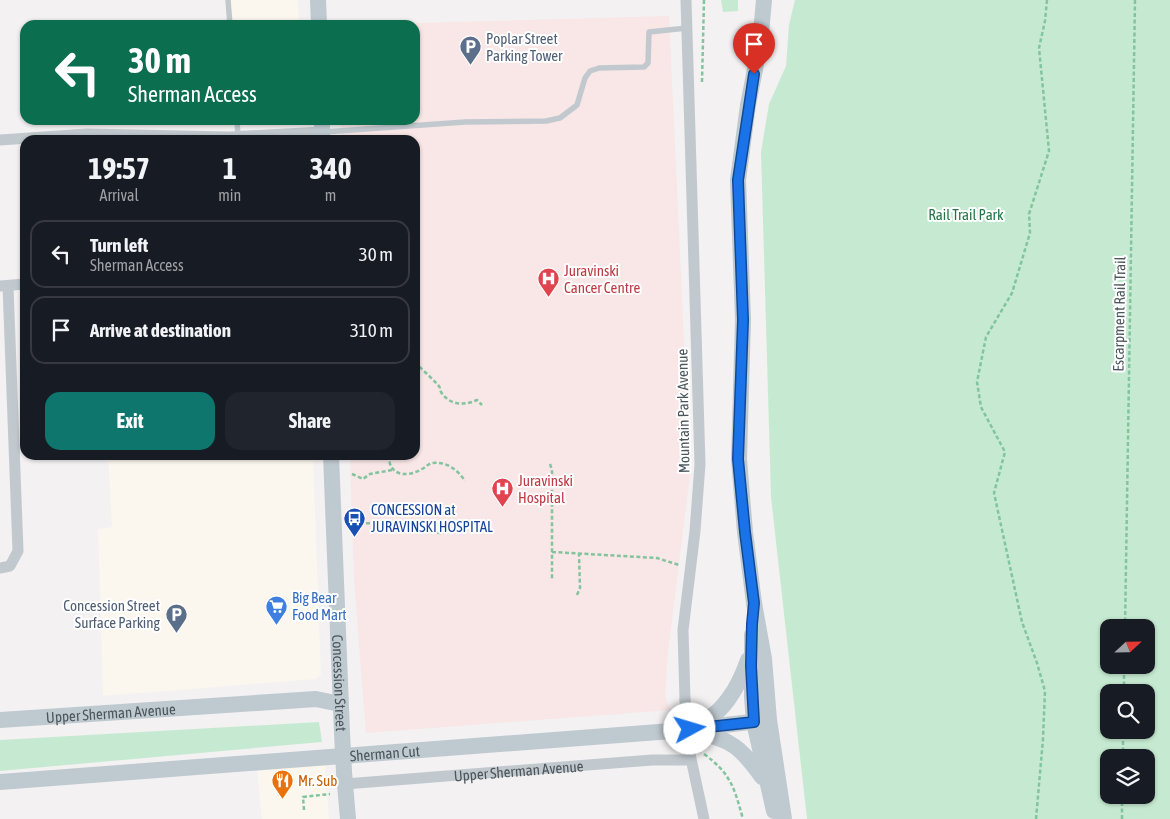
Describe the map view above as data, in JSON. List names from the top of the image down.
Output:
{
  "streets": {
    "main road": ["Concession Street", "Upper Sherman Avenue", "Sherman Cut"],
    "street": ["Mountain Park Avenue"],
    "path": ["Escarpment Rail Trail"]
  },
  "crossings": [
    ["Mountain Park Avenue", "Upper Sherman Avenue"],
    ["Concession Street", "Upper Sherman Avenue"]
  ],
  "parks": ["Rail Trail Park"],
  "places": {
    "parking": ["Poplar Street Parking Tower", "Concession Street Surface Parking"],
    "hospital": ["Juravinski Cancer Centre", "Juravinski Hospital"],
    "bus stop": ["CONCESSION at JURAVINSKI HOSPITAL"],
    "supermarket": ["Big Bear Food Mart"],
    "restaurant": ["Mr. Sub"]
  },
  "north": "right",
  "page": {
    "turn": ["30 m", "Sherman Access"],
    "eta": [
      "19:57",
      "Arrival",
      "1",
      "min",
      "340",
      "m"
    ],
    "list": [
      {
        "name": "Turn left",
        "note": "Sherman Access",
        "value": "30 m"
      },
      {
        "name": "Arrive at destination",
        "value": "310 m"
      }
    ],
    "buttons": ["Exit", "Share"]
  }
}
